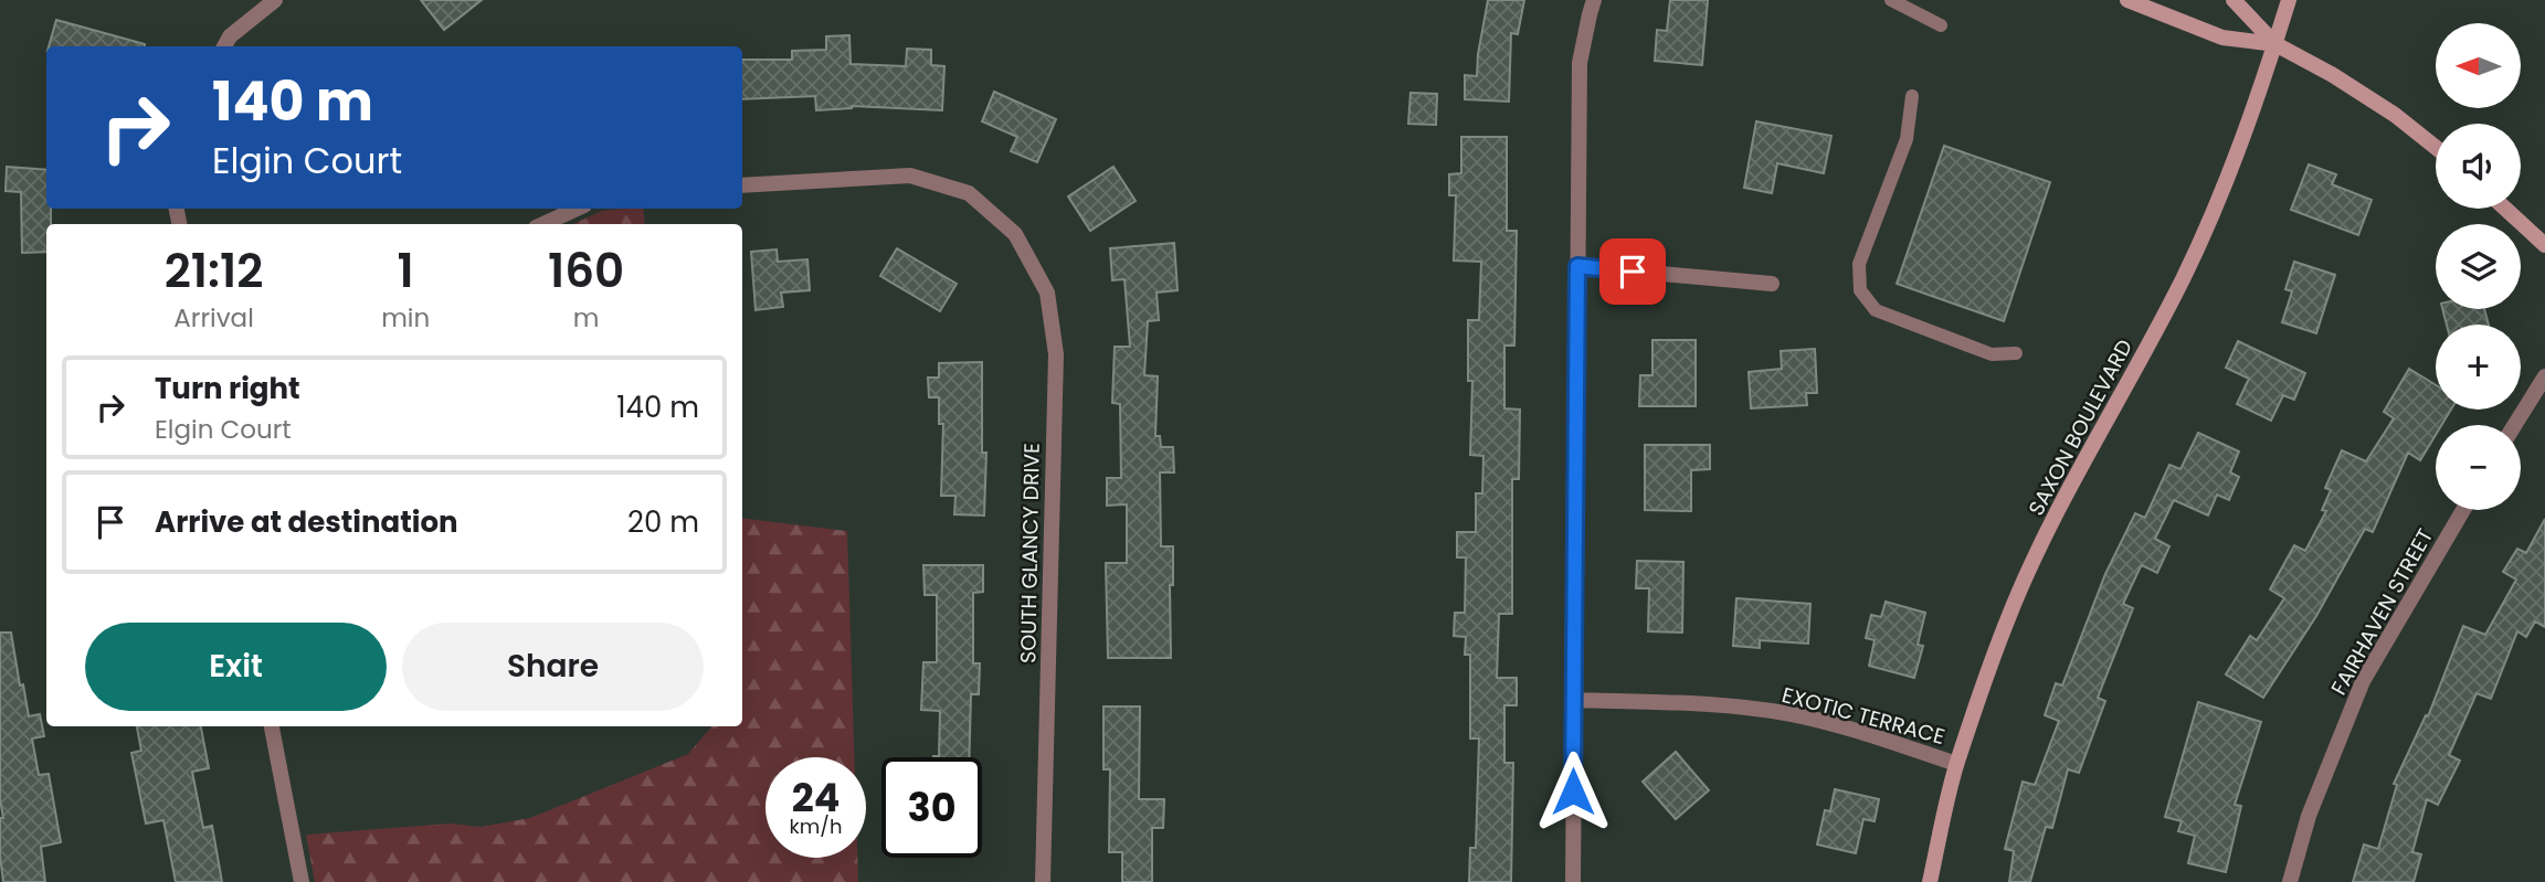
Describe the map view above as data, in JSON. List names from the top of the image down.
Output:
{
  "streets": {
    "main road": ["SAXON BOULEVARD"],
    "street": ["SOUTH GLANCY DRIVE", "FAIRHAVEN STREET", "EXOTIC TERRACE"]
  },
  "crossings": [
    ["SAXON BOULEVARD", "EXOTIC TERRACE"]
  ],
  "north": "left",
  "page": {
    "map_buttons": ["+", "−"],
    "turn": ["140 m", "Elgin Court"],
    "eta": [
      "21:12",
      "Arrival",
      "1",
      "min",
      "160",
      "m"
    ],
    "list": [
      {
        "name": "Turn right",
        "note": "Elgin Court",
        "value": "140 m"
      },
      {
        "name": "Arrive at destination",
        "value": "20 m"
      }
    ],
    "buttons": ["Exit", "Share"],
    "speed": "24 km/h",
    "limit": "30"
  }
}
